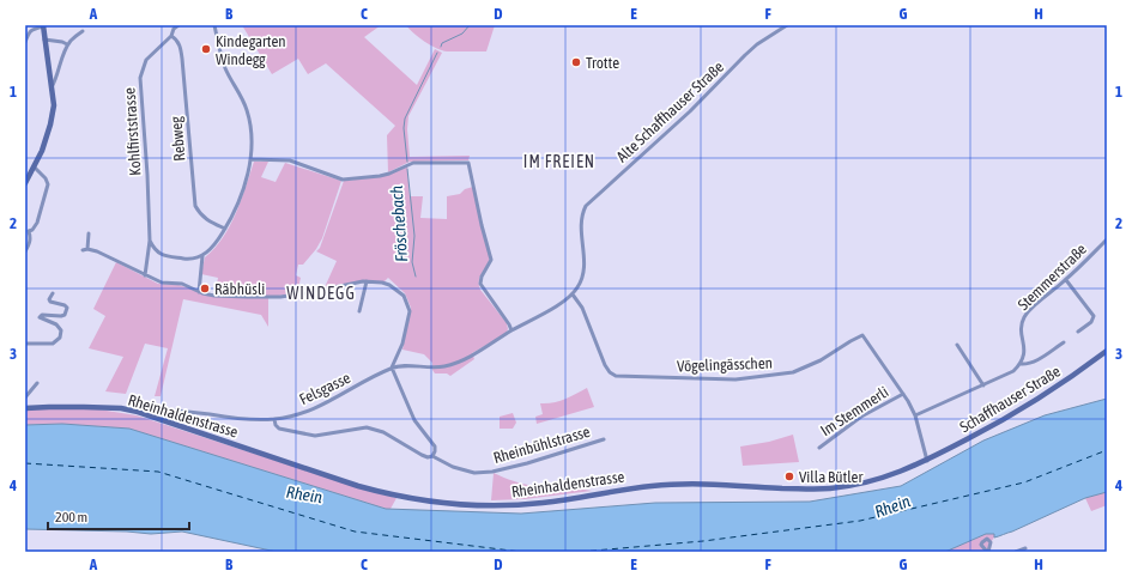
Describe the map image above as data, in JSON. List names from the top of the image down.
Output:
{
  "streets": {
    "main road": ["Schaffhauser Straße", "Rheinhaldenstrasse"],
    "street": [
      "Alte Schaffhauser Straße",
      "Kohlfirststrasse",
      "Rebweg",
      "Stemmerstraße",
      "Vögelingässchen",
      "Felsgasse",
      "Im Stemmerli",
      "Rheinbühlstrasse"
    ]
  },
  "crossings": [
    ["Alte Schaffhauser Straße", "Vögelingässchen"],
    ["Kohlfirststrasse", "Rebweg"],
    ["Vögelingässchen", "Schaffhauser Straße"],
    ["Vögelingässchen", "Im Stemmerli"],
    ["Vögelingässchen", "Rheinhaldenstrasse"],
    ["Felsgasse", "Rheinhaldenstrasse"],
    ["Felsgasse", "Rheinbühlstrasse"],
    ["Schaffhauser Straße", "Rheinhaldenstrasse"]
  ],
  "districts": ["IM FREIEN", "WINDEGG"],
  "water": ["Fröschebach", "Rhein"],
  "places": [
    "Kindegarten Windegg",
    "Trotte",
    "Räbhüsli",
    "Villa Bütler"
  ],
  "scale_bar": "200 m",
  "grid": {
    "columns": [
      "A",
      "B",
      "C",
      "D",
      "E",
      "F",
      "G",
      "H"
    ],
    "rows": [
      "1",
      "2",
      "3",
      "4"
    ]
  }
}
